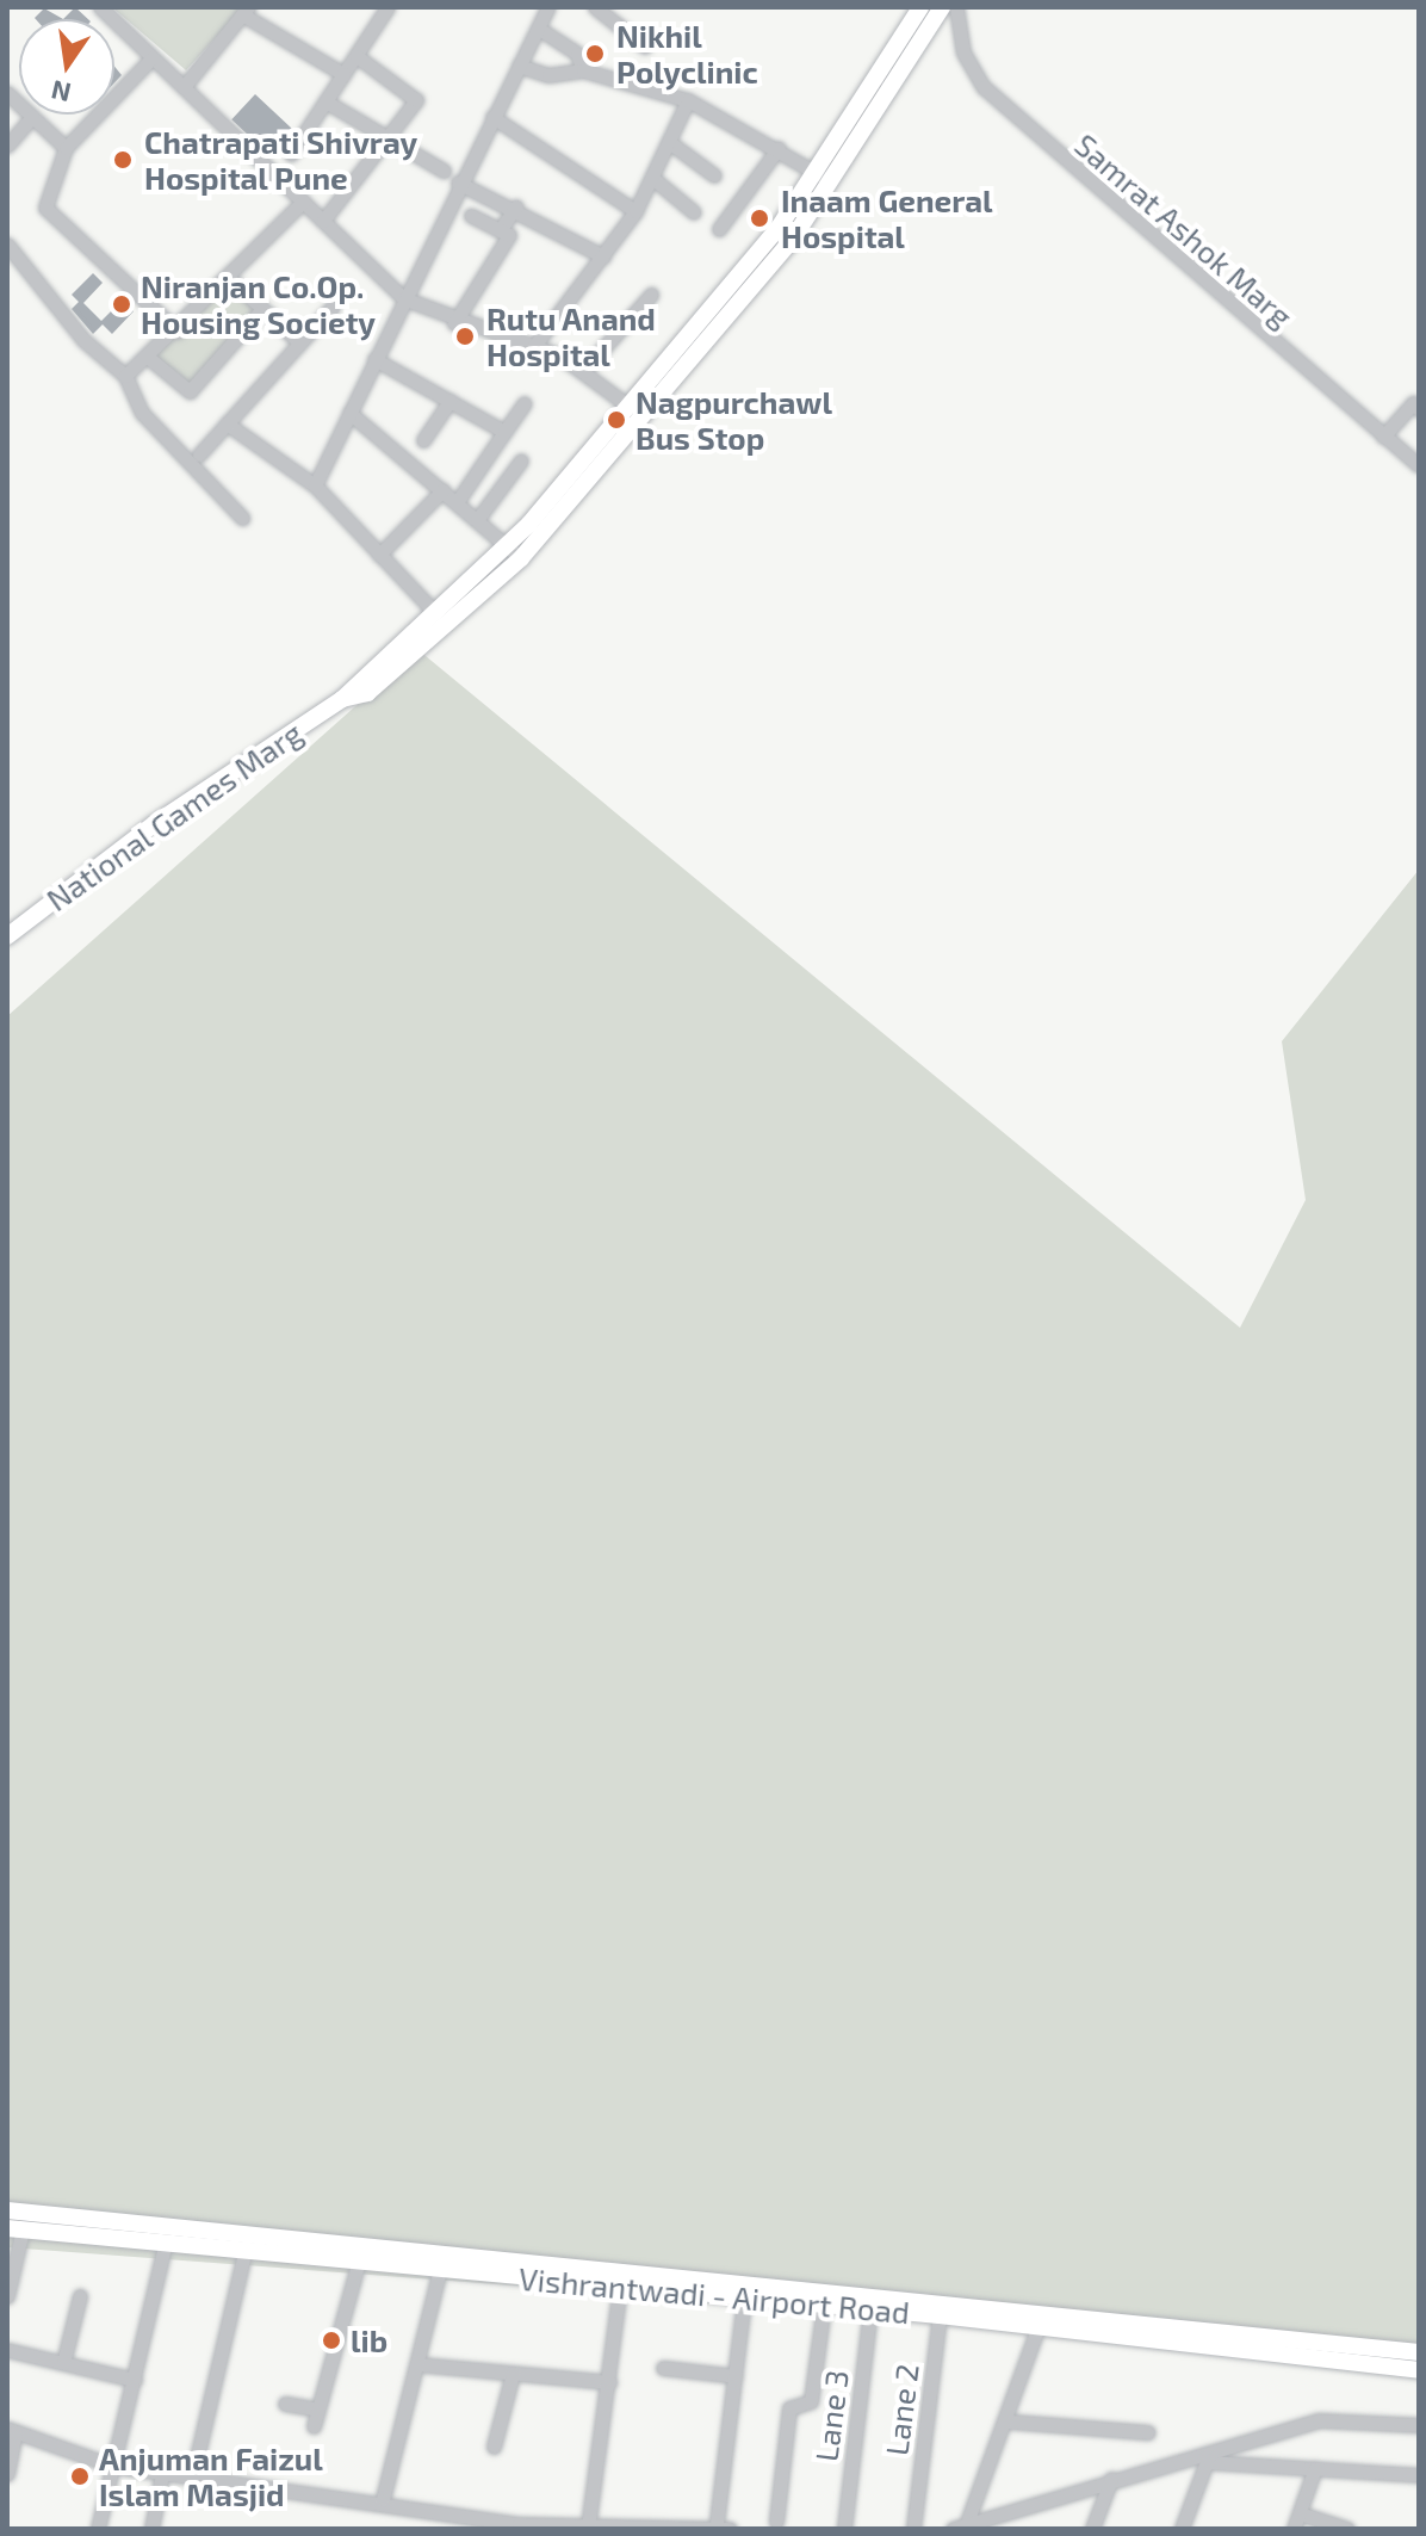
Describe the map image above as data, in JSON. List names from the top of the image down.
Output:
{
  "streets": {
    "main road": ["National Games Marg", "Vishrantwadi - Airport Road"],
    "street": ["Samrat Ashok Marg", "Lane 2", "Lane 3"]
  },
  "crossings": [
    ["Vishrantwadi - Airport Road", "Lane 2"],
    ["Vishrantwadi - Airport Road", "Lane 3"]
  ],
  "places": [
    "Nikhil Polyclinic",
    "Chatrapati Shivray Hospital Pune",
    "Inaam General Hospital",
    "Niranjan Co.Op. Housing Society",
    "Rutu Anand Hospital",
    "Nagpurchawl Bus Stop",
    "lib",
    "Anjuman Faizul Islam Masjid"
  ],
  "north": "bottom"
}
